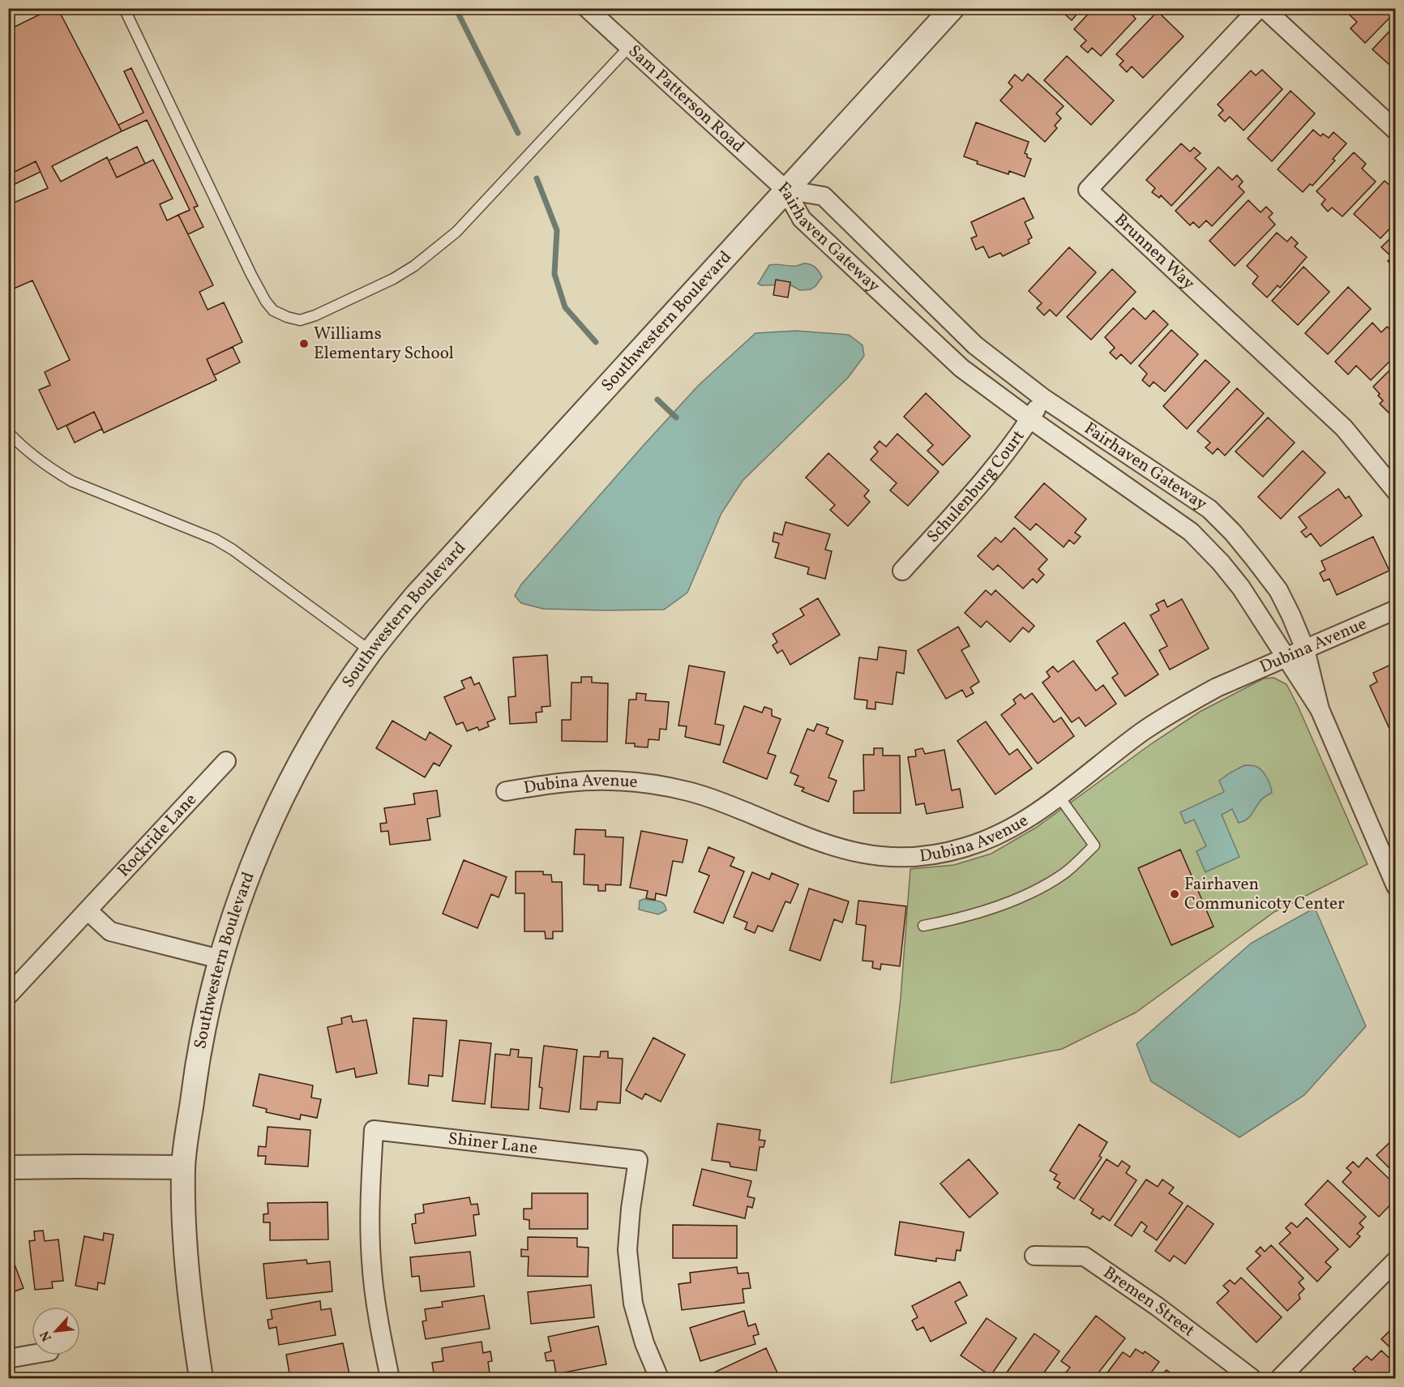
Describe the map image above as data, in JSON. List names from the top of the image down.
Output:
{
  "streets": {
    "street": [
      "Sam Patterson Road",
      "Fairhaven Gateway",
      "Brunnen Way",
      "Southwestern Boulevard",
      "Schulenburg Court",
      "Dubina Avenue",
      "Rockride Lane",
      "Shiner Lane",
      "Bremen Street"
    ]
  },
  "crossings": [
    ["Sam Patterson Road", "Fairhaven Gateway"],
    ["Sam Patterson Road", "Southwestern Boulevard"],
    ["Fairhaven Gateway", "Southwestern Boulevard"],
    ["Fairhaven Gateway", "Schulenburg Court"],
    ["Fairhaven Gateway", "Dubina Avenue"]
  ],
  "places": ["Williams Elementary School", "Fairhaven Communicoty Center"],
  "north": "bottom left"
}
